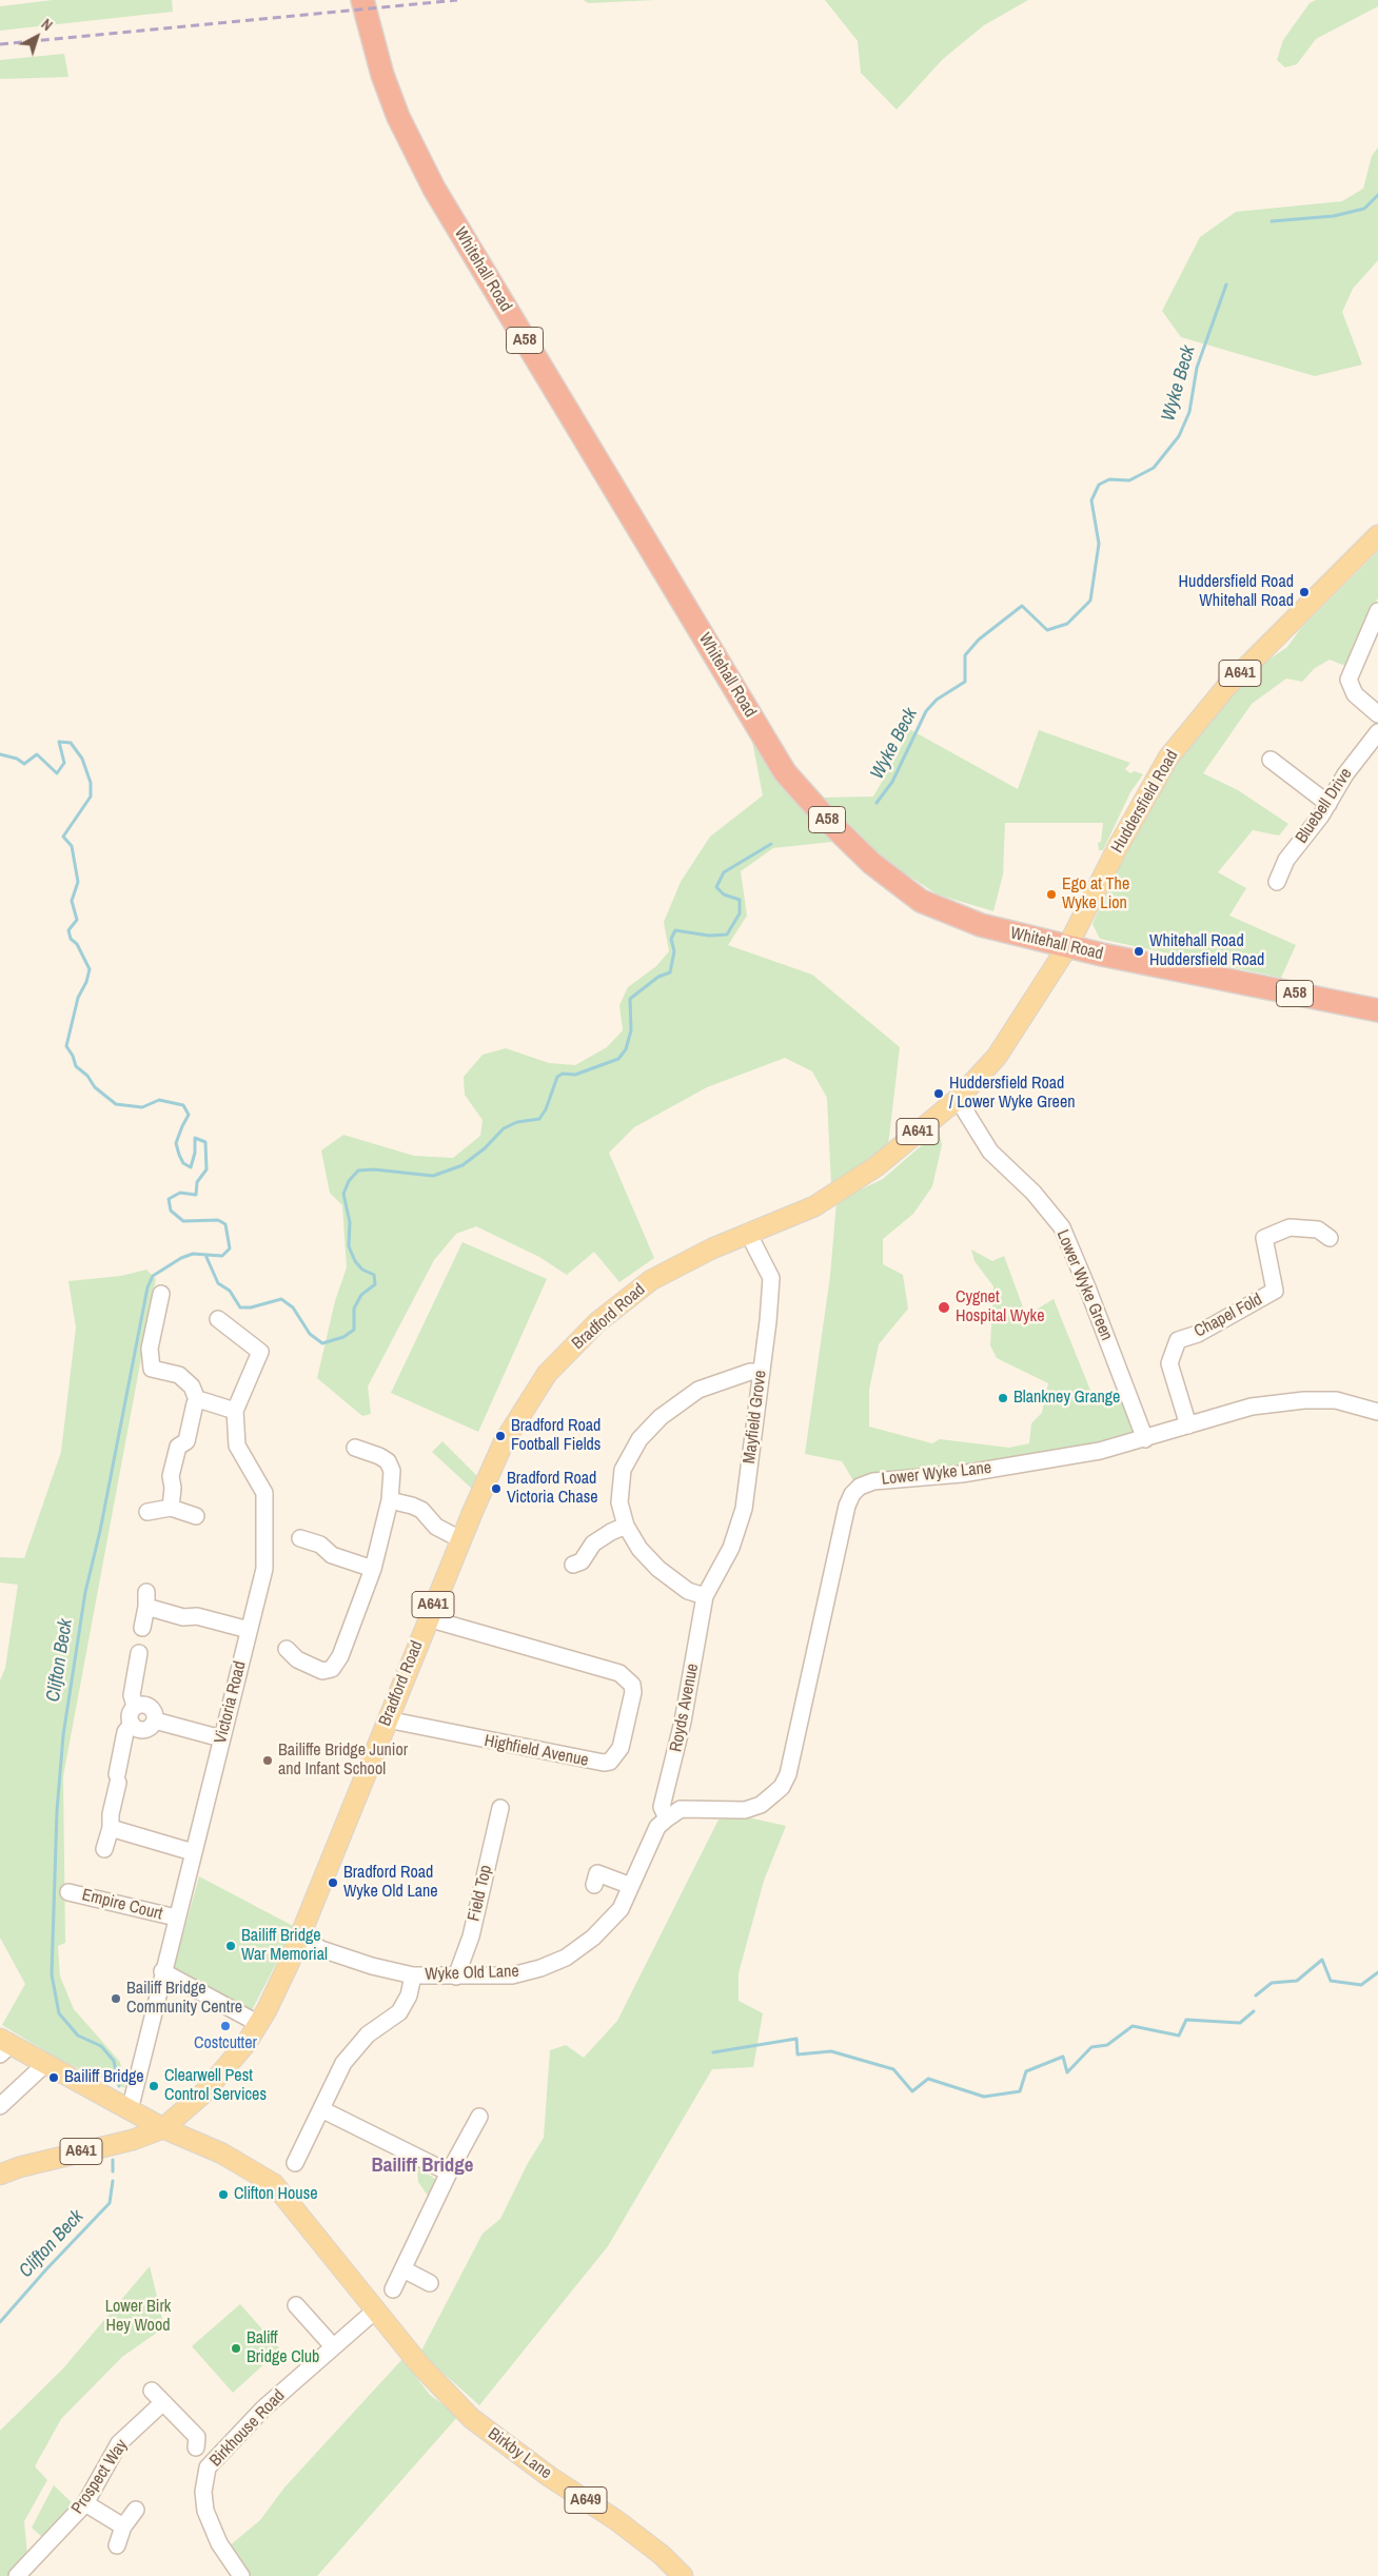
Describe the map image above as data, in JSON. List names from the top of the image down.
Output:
{
  "streets": {
    "highway": ["Whitehall Road", "A58"],
    "main road": [
      "A641",
      "Huddersfield Road",
      "Bradford Road",
      "Birkby Lane",
      "A649"
    ],
    "street": [
      "Bluebell Drive",
      "Lower Wyke Green",
      "Chapel Fold",
      "Mayfield Grove",
      "Lower Wyke Lane",
      "Victoria Road",
      "Royds Avenue",
      "Highfield Avenue",
      "Field Top",
      "Empire Court",
      "Wyke Old Lane",
      "Birkhouse Road",
      "Prospect Way"
    ]
  },
  "crossings": [
    ["Whitehall Road", "Huddersfield Road"],
    ["Huddersfield Road", "Lower Wyke Green"],
    ["Huddersfield Road", "Bradford Road"],
    ["Lower Wyke Green", "Lower Wyke Lane"],
    ["Chapel Fold", "Lower Wyke Lane"],
    ["Bradford Road", "Mayfield Grove"],
    ["Bradford Road", "Highfield Avenue"],
    ["Bradford Road", "Wyke Old Lane"],
    ["Bradford Road", "A649"],
    ["Mayfield Grove", "Royds Avenue"],
    ["Lower Wyke Lane", "Royds Avenue"],
    ["Lower Wyke Lane", "Wyke Old Lane"],
    ["Victoria Road", "Empire Court"],
    ["Victoria Road", "A649"],
    ["Royds Avenue", "Wyke Old Lane"],
    ["Field Top", "Wyke Old Lane"],
    ["Birkhouse Road", "Birkby Lane"],
    ["Birkhouse Road", "A649"],
    ["Birkby Lane", "A649"]
  ],
  "districts": ["Bailiff Bridge"],
  "water": ["Wyke Beck", "Clifton Beck"],
  "parks": ["Lower Birk Hey Wood"],
  "places": [
    "Huddersfield Road Whitehall Road",
    "Ego at The Wyke Lion",
    "Whitehall Road Huddersfield Road",
    "Huddersfield Road / Lower Wyke Green",
    "Cygnet Hospital Wyke",
    "Blankney Grange",
    "Bradford Road Football Fields",
    "Bradford Road Victoria Chase",
    "Bailiffe Bridge Junior and Infant School",
    "Bradford Road Wyke Old Lane",
    "Bailiff Bridge War Memorial",
    "Bailiff Bridge Community Centre",
    "Costcutter",
    "Bailiff Bridge",
    "Clearwell Pest Control Services",
    "Clifton House",
    "Baliff Bridge Club"
  ],
  "north": "top right"
}
